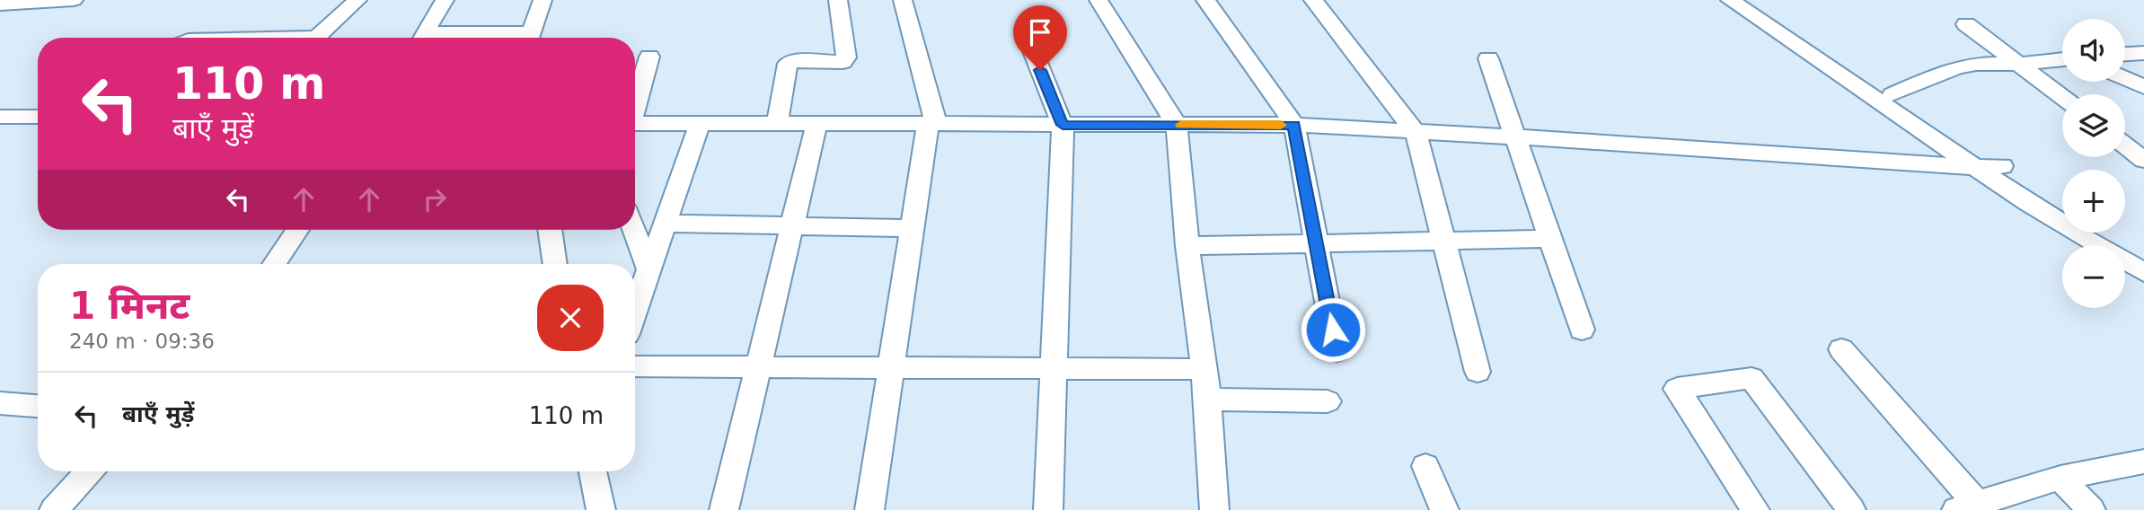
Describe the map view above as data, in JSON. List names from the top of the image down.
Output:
{
  "page": {
    "map_buttons": ["+", "−"],
    "turn": ["110 m", "बाएँ मुड़ें"],
    "heading": ["1 मिनट", "240 m · 09:36"],
    "list": [
      {
        "name": "बाएँ मुड़ें",
        "value": "110 m"
      }
    ]
  }
}
